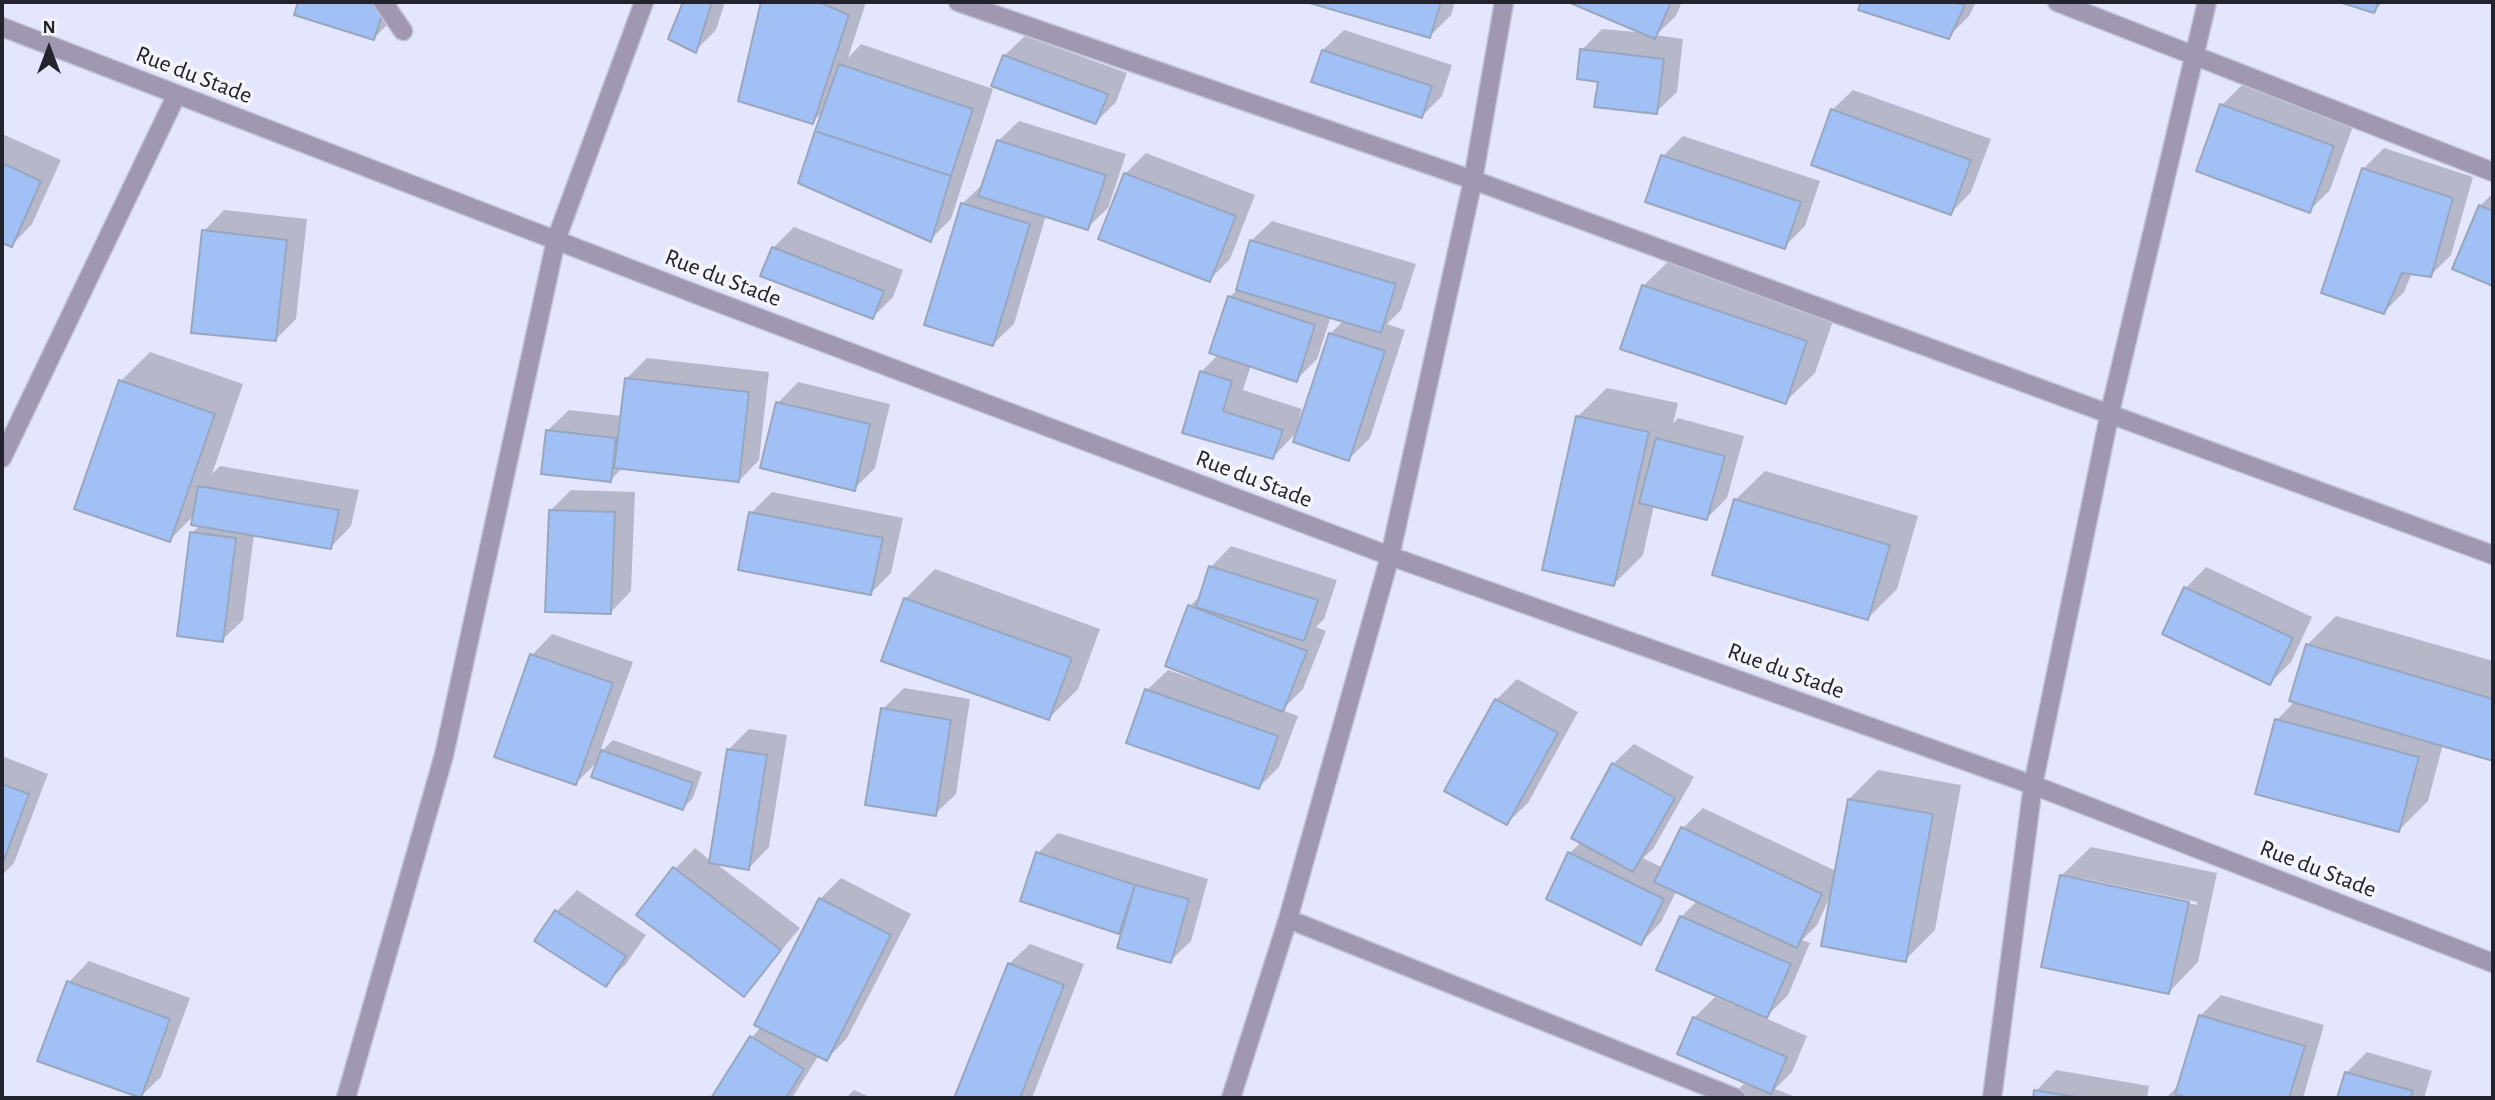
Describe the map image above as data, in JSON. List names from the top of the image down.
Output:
{
  "streets": {
    "street": ["Rue du Stade"]
  },
  "north": "top"
}
